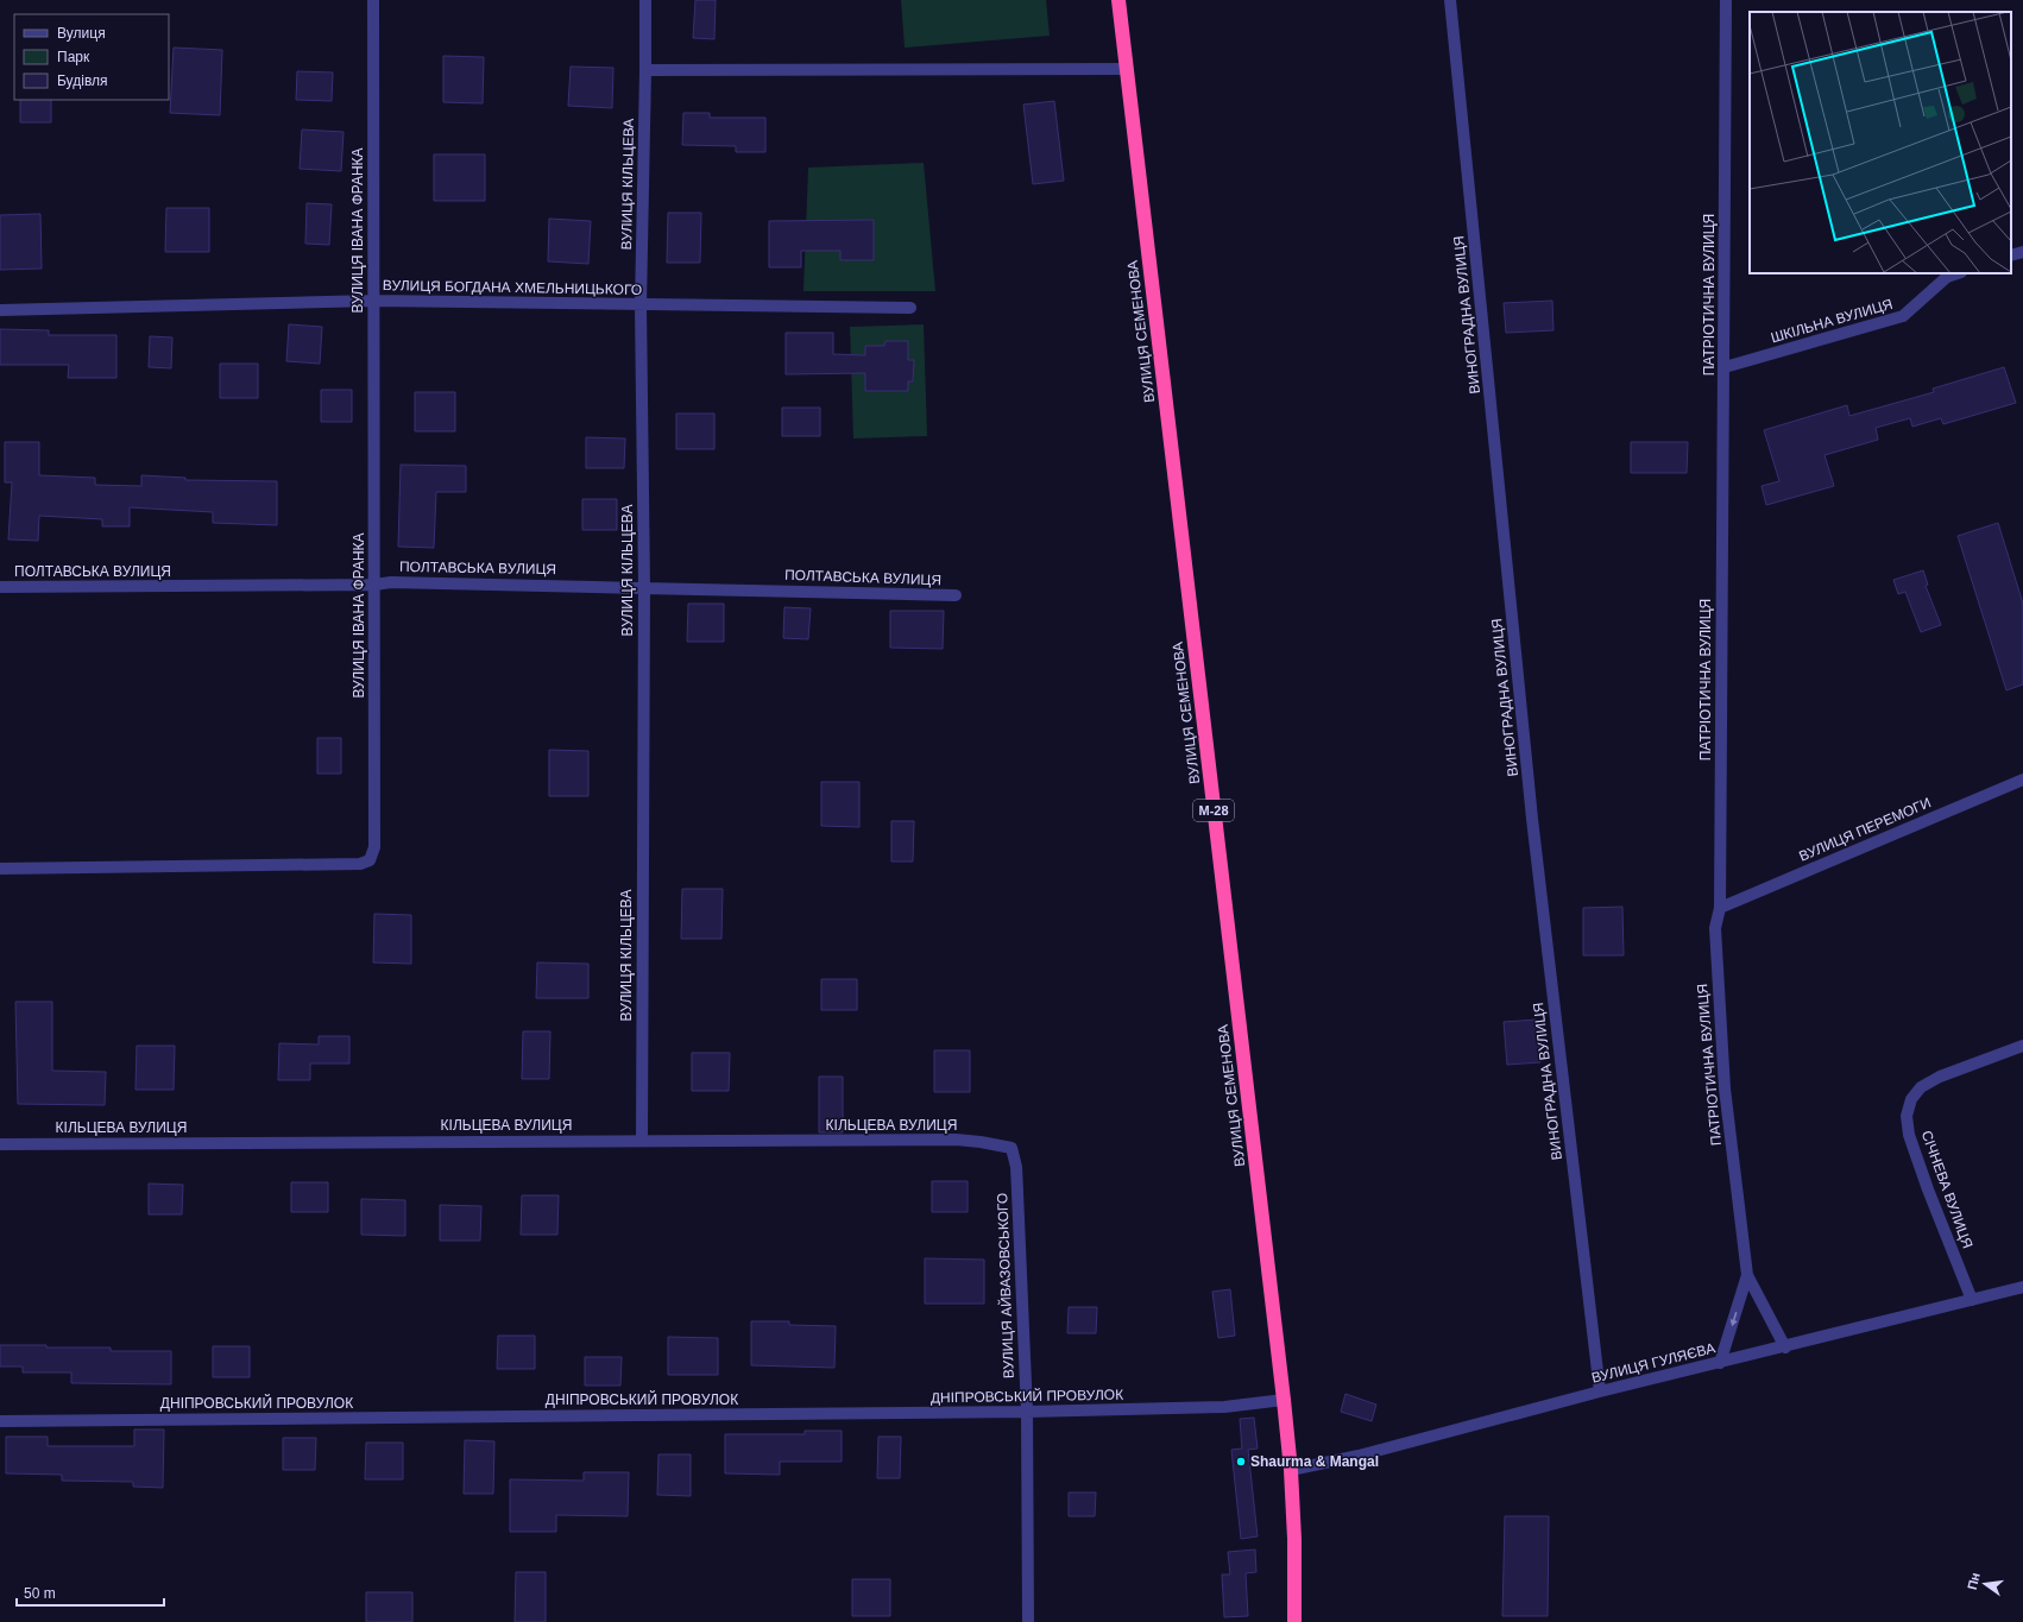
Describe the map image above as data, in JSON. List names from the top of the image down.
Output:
{
  "streets": {
    "highway": ["ВУЛИЦЯ СЕМЕНОВА", "М-28"],
    "street": [
      "ВУЛИЦЯ КІЛЬЦЕВА",
      "ВУЛИЦЯ ІВАНА ФРАНКА",
      "ВУЛИЦЯ БОГДАНА ХМЕЛЬНИЦЬКОГО",
      "ПАТРІОТИЧНА ВУЛИЦЯ",
      "ВИНОГРАДНА ВУЛИЦЯ",
      "ШКІЛЬНА ВУЛИЦЯ",
      "ПОЛТАВСЬКА ВУЛИЦЯ",
      "ВУЛИЦЯ ПЕРЕМОГИ",
      "КІЛЬЦЕВА ВУЛИЦЯ",
      "СІЧНЕВА ВУЛИЦЯ",
      "ВУЛИЦЯ АЙВАЗОВСЬКОГО",
      "ВУЛИЦЯ ГУЛЯЄВА",
      "ДНІПРОВСЬКИЙ ПРОВУЛОК"
    ]
  },
  "crossings": [
    ["ВУЛИЦЯ КІЛЬЦЕВА", "ВУЛИЦЯ БОГДАНА ХМЕЛЬНИЦЬКОГО"],
    ["ВУЛИЦЯ КІЛЬЦЕВА", "ПОЛТАВСЬКА ВУЛИЦЯ"],
    ["ВУЛИЦЯ КІЛЬЦЕВА", "КІЛЬЦЕВА ВУЛИЦЯ"],
    ["ВУЛИЦЯ ІВАНА ФРАНКА", "ВУЛИЦЯ БОГДАНА ХМЕЛЬНИЦЬКОГО"],
    ["ВУЛИЦЯ ІВАНА ФРАНКА", "ПОЛТАВСЬКА ВУЛИЦЯ"],
    ["ПАТРІОТИЧНА ВУЛИЦЯ", "ШКІЛЬНА ВУЛИЦЯ"],
    ["ПАТРІОТИЧНА ВУЛИЦЯ", "ВУЛИЦЯ ПЕРЕМОГИ"],
    ["ПАТРІОТИЧНА ВУЛИЦЯ", "ВУЛИЦЯ ГУЛЯЄВА"],
    ["ВИНОГРАДНА ВУЛИЦЯ", "ВУЛИЦЯ ГУЛЯЄВА"],
    ["ВУЛИЦЯ СЕМЕНОВА", "ВУЛИЦЯ ГУЛЯЄВА"],
    ["ВУЛИЦЯ СЕМЕНОВА", "ДНІПРОВСЬКИЙ ПРОВУЛОК"],
    ["КІЛЬЦЕВА ВУЛИЦЯ", "ВУЛИЦЯ АЙВАЗОВСЬКОГО"],
    ["СІЧНЕВА ВУЛИЦЯ", "ВУЛИЦЯ ГУЛЯЄВА"],
    ["ВУЛИЦЯ АЙВАЗОВСЬКОГО", "ДНІПРОВСЬКИЙ ПРОВУЛОК"]
  ],
  "places": ["Shaurma & Mangal"],
  "legend": ["Вулиця", "Парк", "Будівля"],
  "scale_bar": "50 m",
  "north": "left"
}
